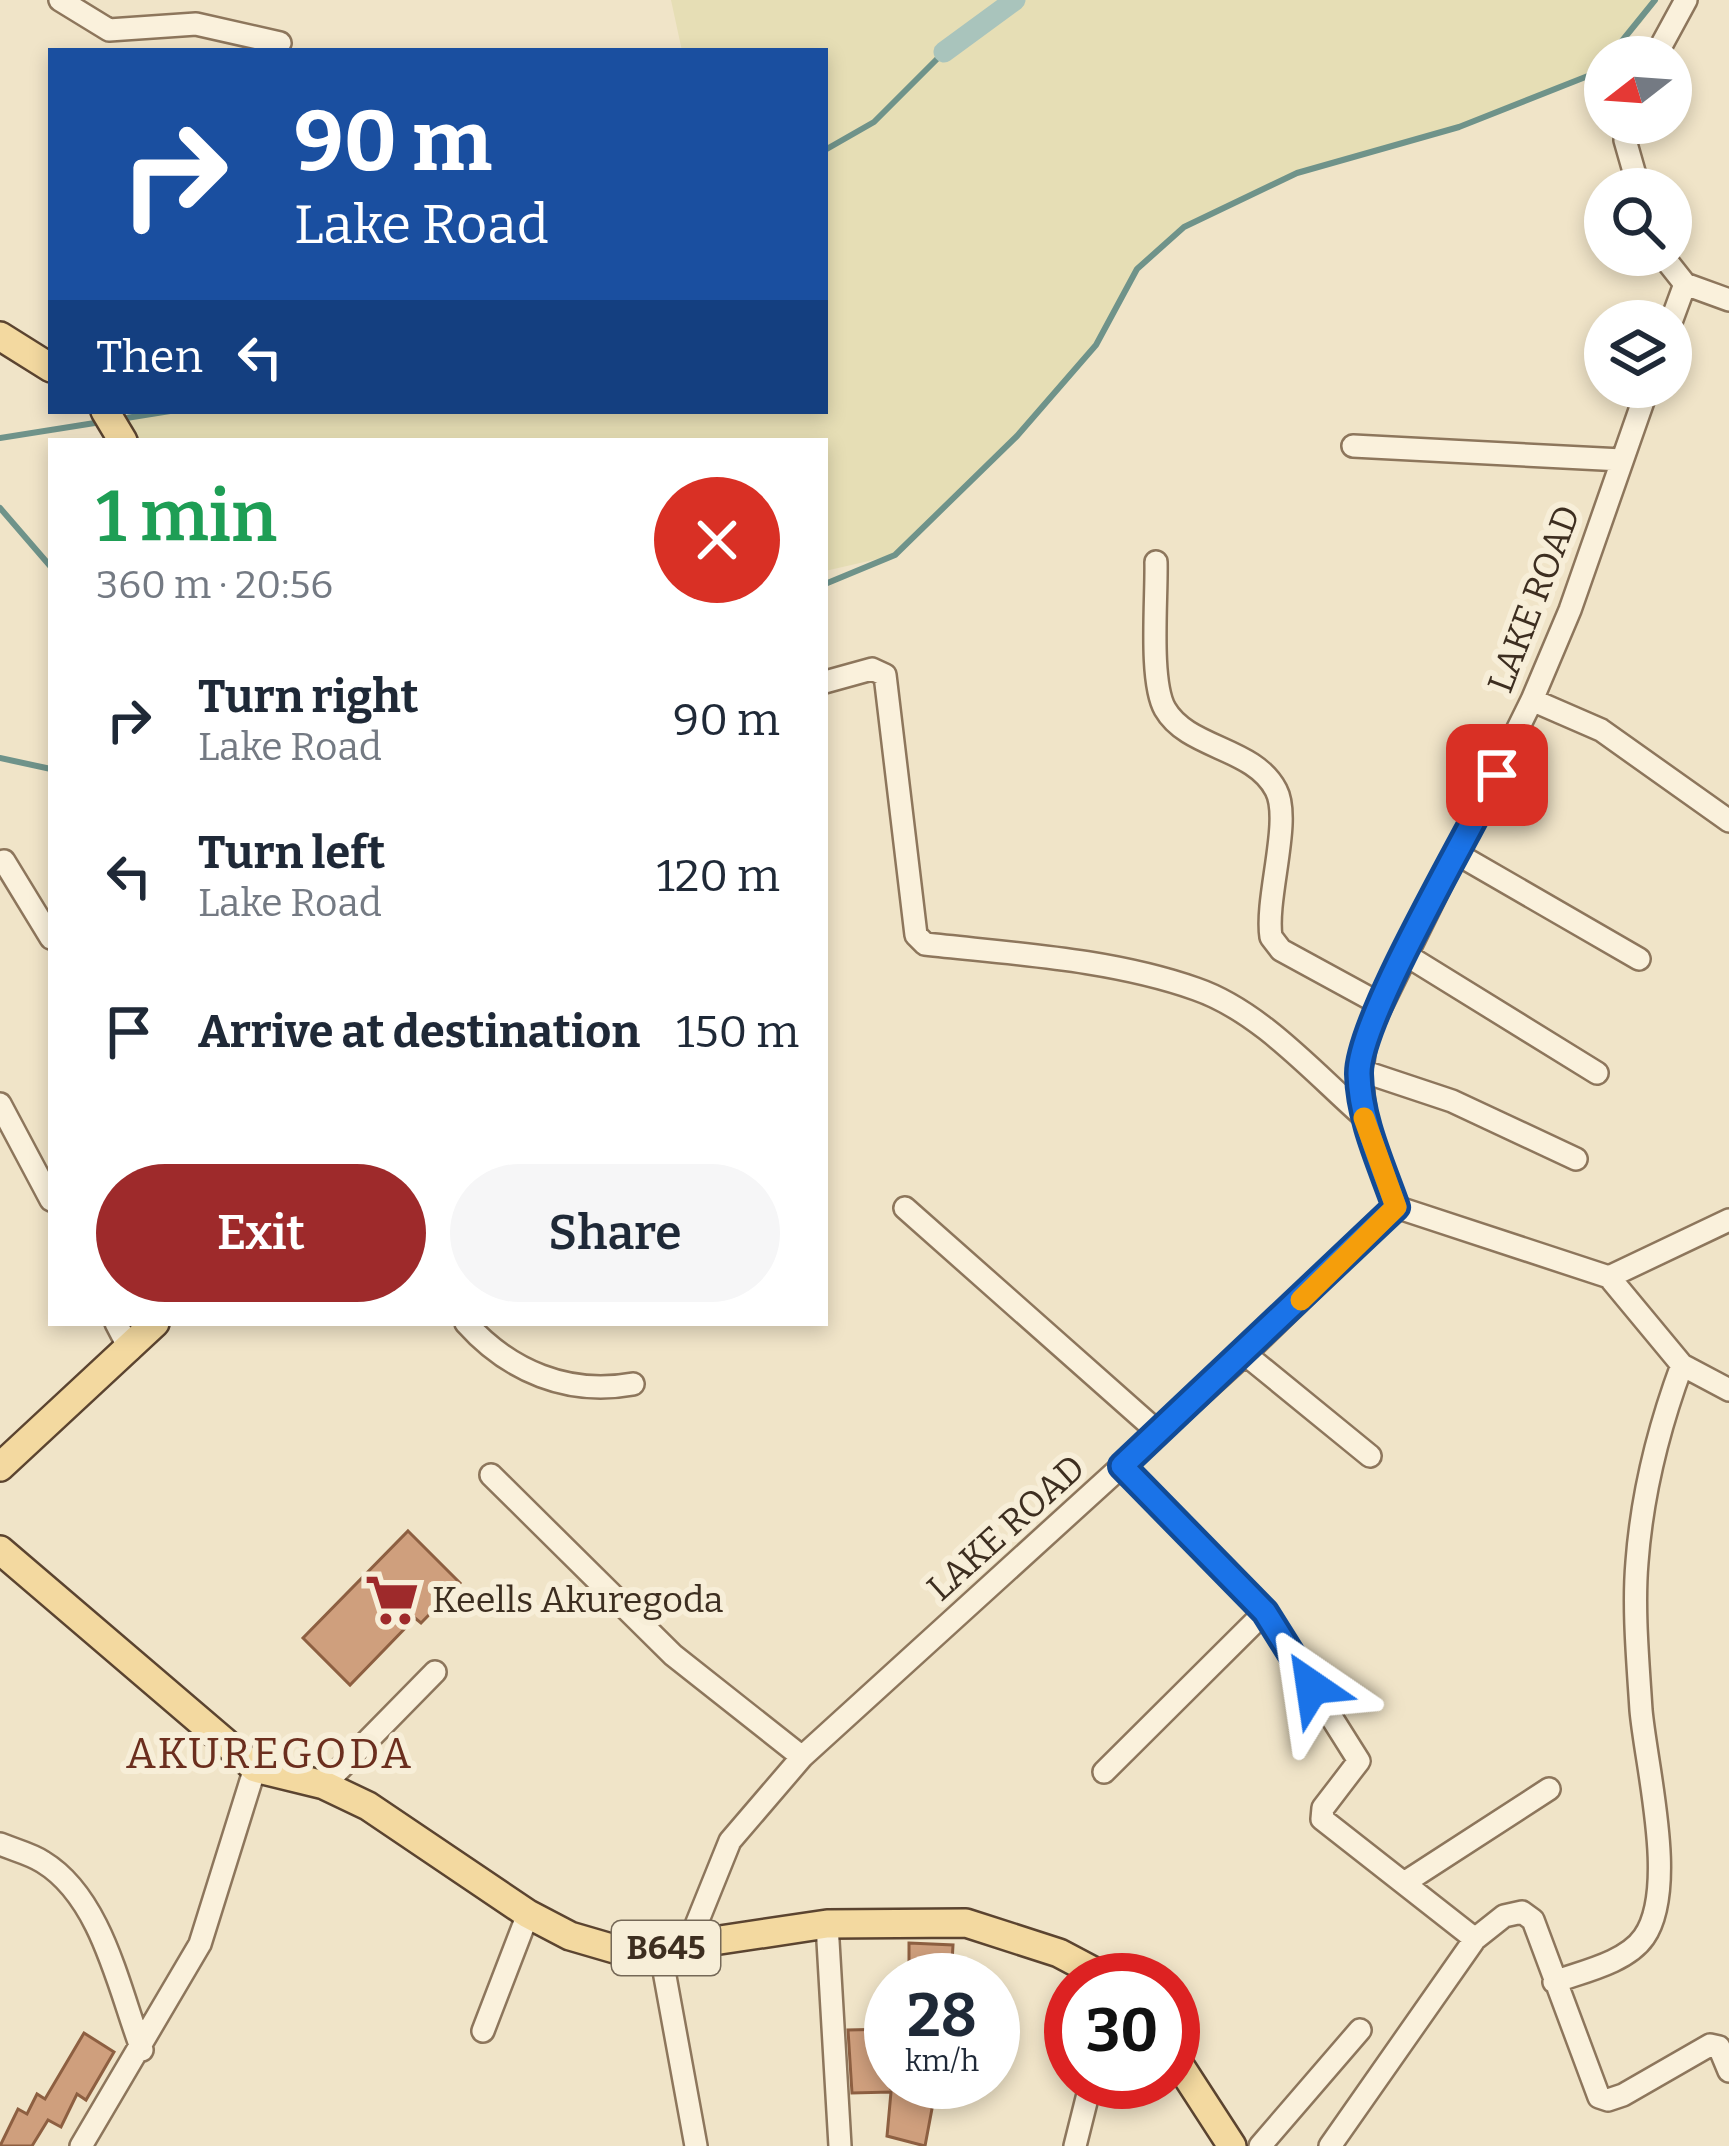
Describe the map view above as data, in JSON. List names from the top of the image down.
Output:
{
  "streets": {
    "main road": ["B645"],
    "street": ["LAKE ROAD"]
  },
  "crossings": [
    ["LAKE ROAD", "B645"]
  ],
  "districts": ["AKUREGODA"],
  "places": {
    "supermarket": ["Keells Akuregoda"]
  },
  "north": "left",
  "page": {
    "turn": ["90 m", "Lake Road"],
    "then": "Then",
    "heading": ["1 min", "360 m · 20:56"],
    "list": [
      {
        "name": "Turn right",
        "note": "Lake Road",
        "value": "90 m"
      },
      {
        "name": "Turn left",
        "note": "Lake Road",
        "value": "120 m"
      },
      {
        "name": "Arrive at destination",
        "value": "150 m"
      }
    ],
    "buttons": ["Exit", "Share"],
    "speed": "28 km/h",
    "limit": "30"
  }
}
